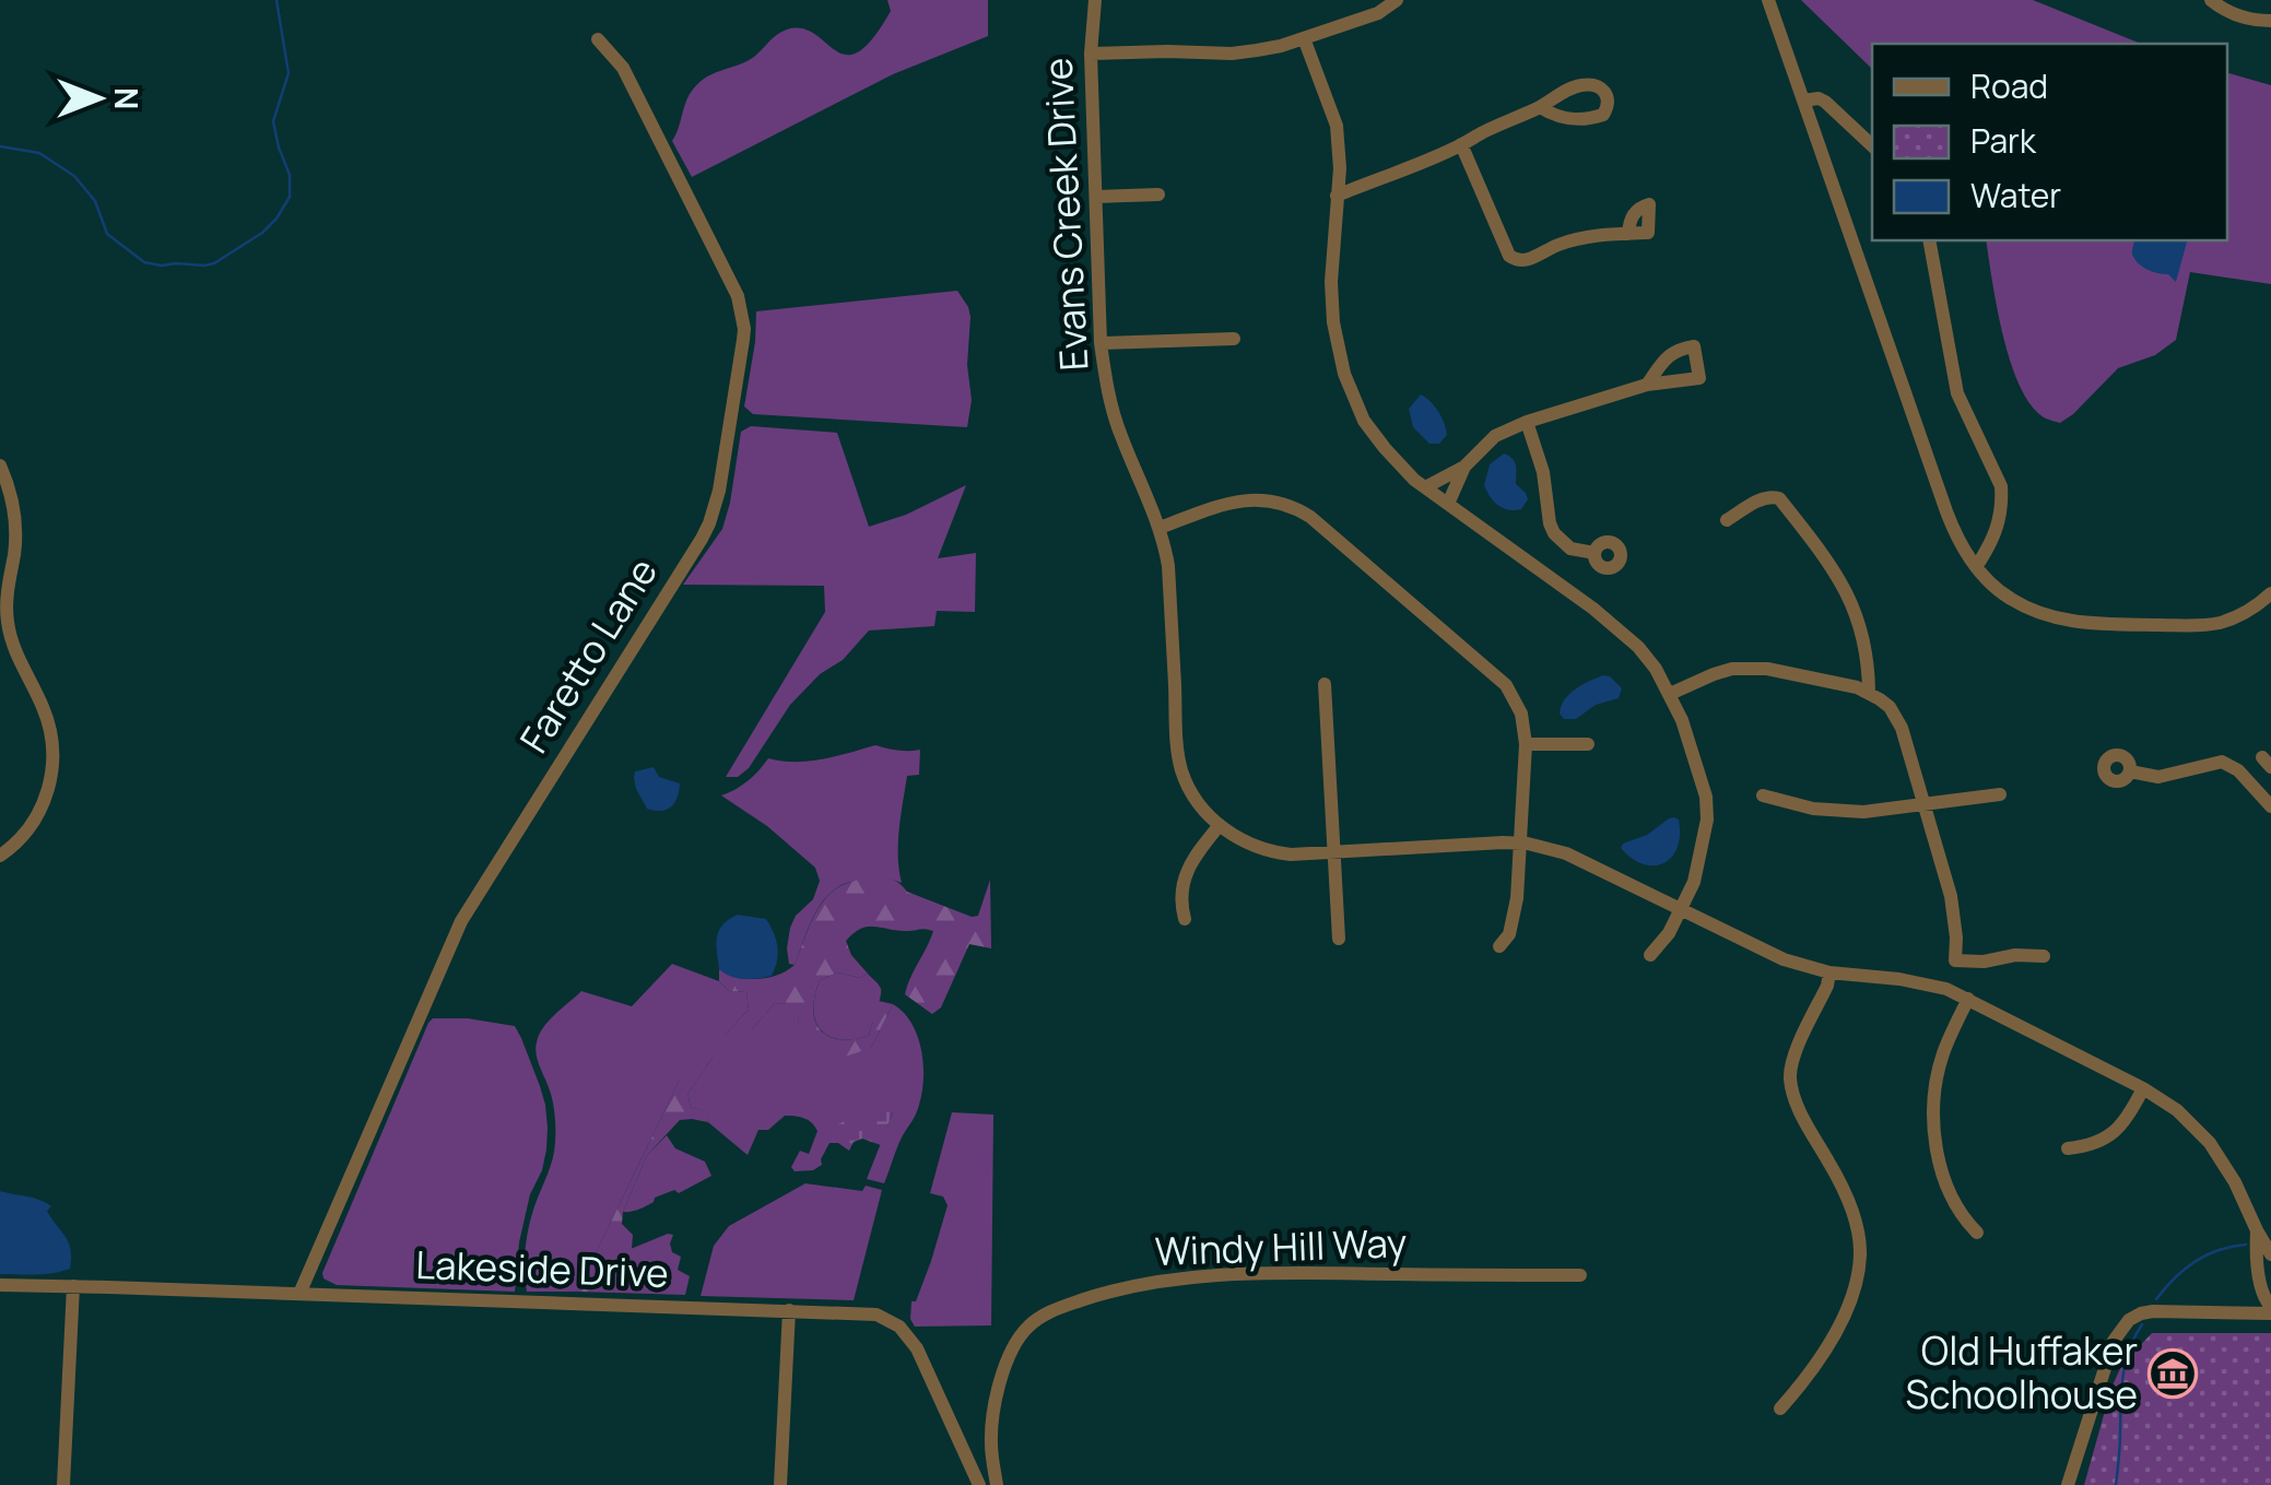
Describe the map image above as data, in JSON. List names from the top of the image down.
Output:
{
  "streets": {
    "street": [
      "Evans Creek Drive",
      "Faretto Lane",
      "Windy Hill Way",
      "Lakeside Drive"
    ]
  },
  "crossings": [
    ["Faretto Lane", "Lakeside Drive"]
  ],
  "places": {
    "museum": ["Old Huffaker Schoolhouse"]
  },
  "legend": ["Road", "Park", "Water"],
  "north": "right"
}
